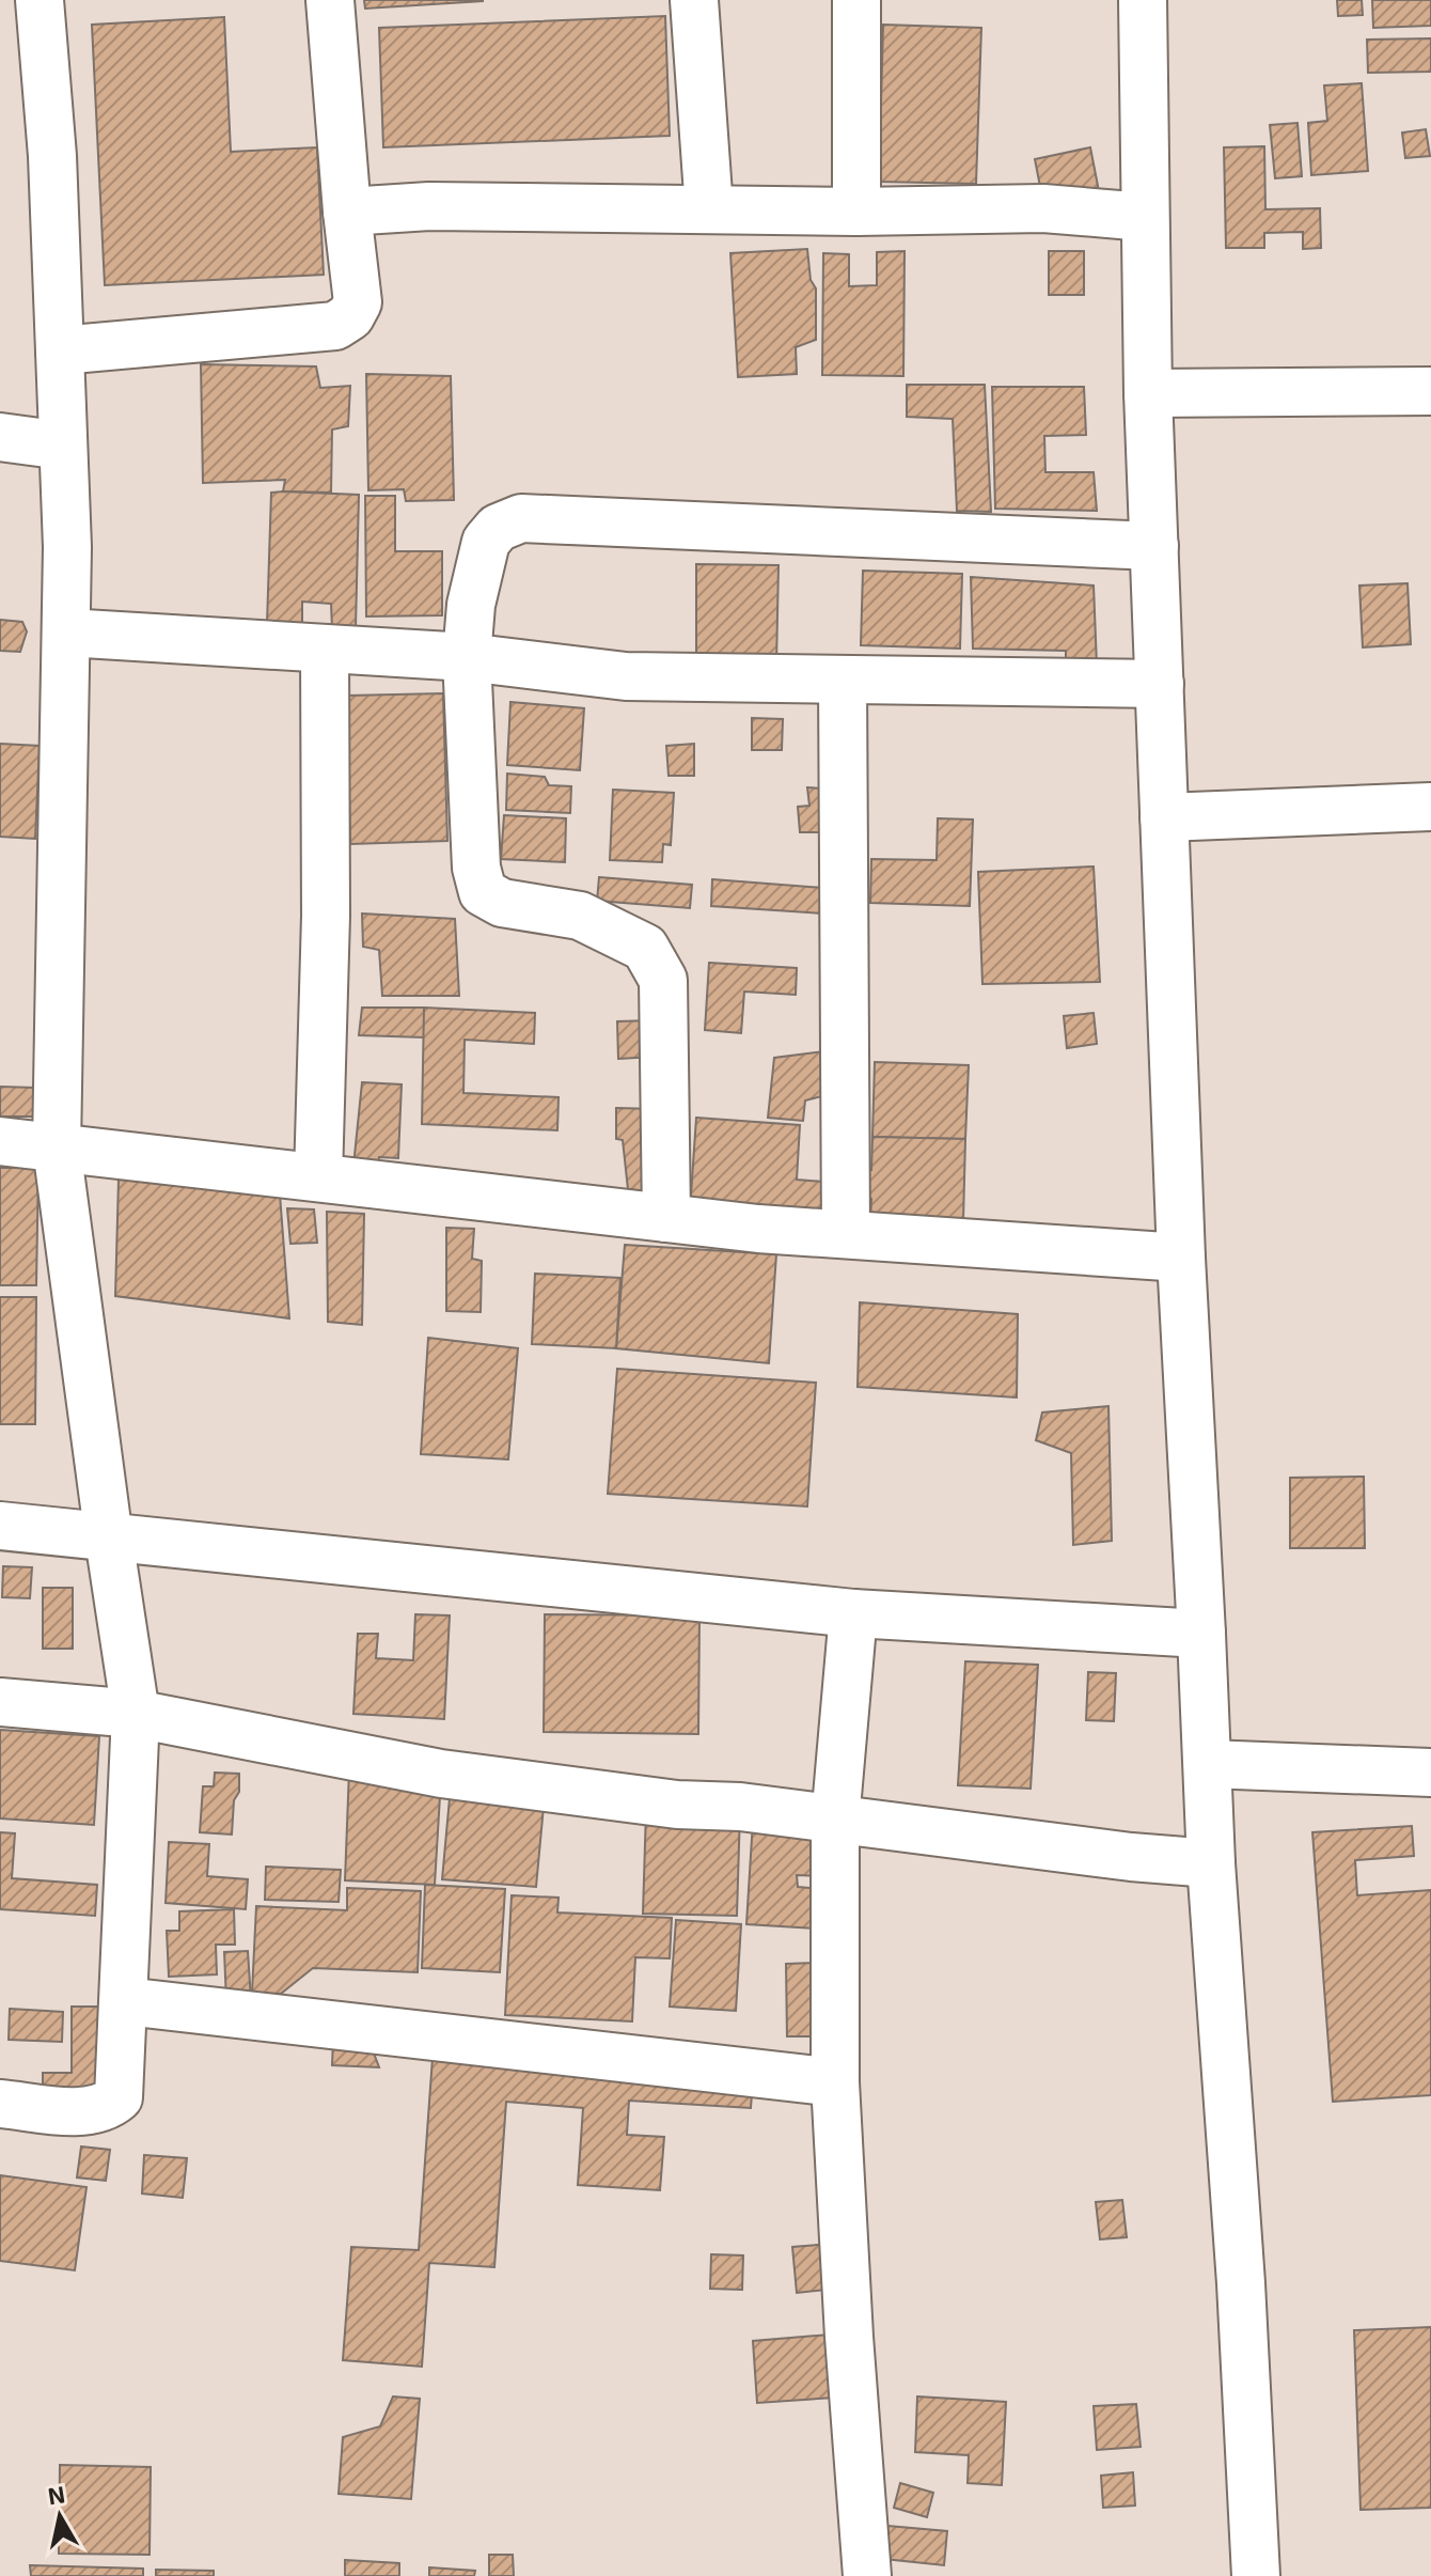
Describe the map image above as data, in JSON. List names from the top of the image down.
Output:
{
  "north": "top"
}
